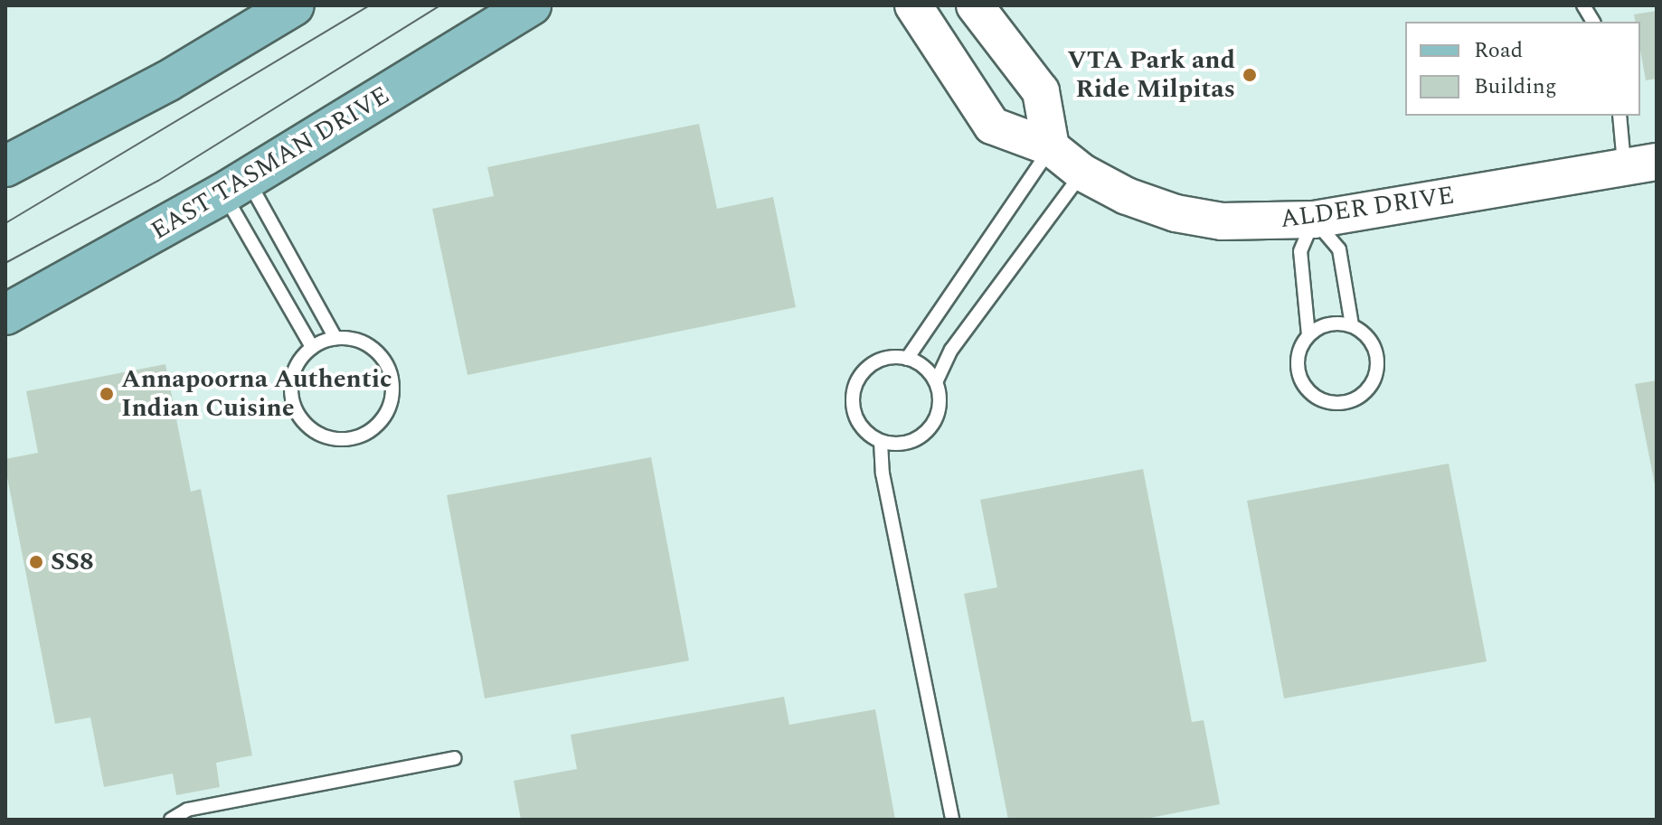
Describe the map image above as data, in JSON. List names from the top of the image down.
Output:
{
  "streets": {
    "main road": ["EAST TASMAN DRIVE"],
    "street": ["ALDER DRIVE"]
  },
  "places": ["VTA Park and Ride Milpitas", "Annapoorna Authentic Indian Cuisine", "SS8"],
  "legend": ["Road", "Building"]
}
